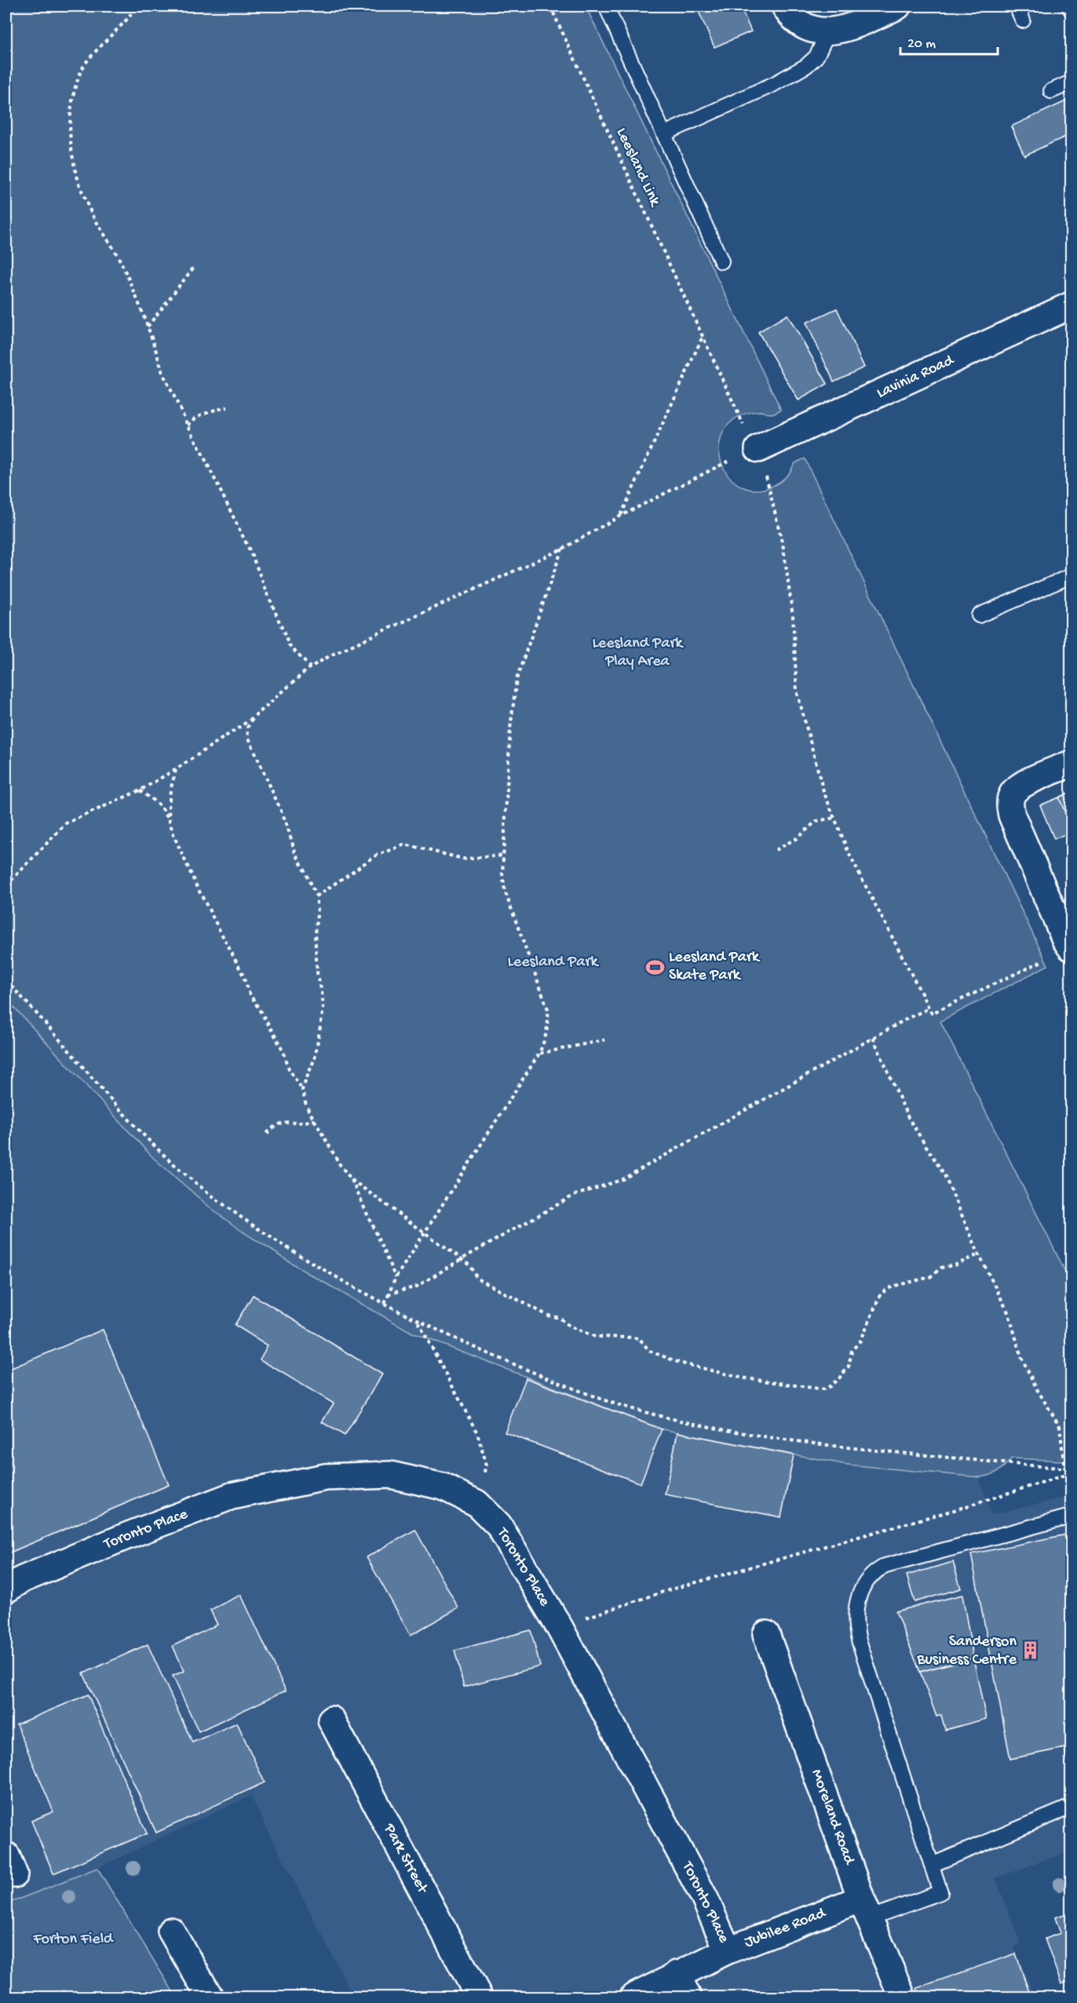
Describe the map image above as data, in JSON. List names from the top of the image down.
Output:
{
  "streets": {
    "street": [
      "Lavinia Road",
      "Toronto Place",
      "Moreland Road",
      "Park Street",
      "Jubilee Road"
    ],
    "path": ["Leesland Link"]
  },
  "crossings": [
    ["Toronto Place", "Jubilee Road"],
    ["Moreland Road", "Jubilee Road"]
  ],
  "parks": ["Leesland Park Play Area", "Leesland Park", "Forton Field"],
  "places": {
    "sports": ["Leesland Park Skate Park"],
    "building": ["Sanderson Business Centre"]
  },
  "scale_bar": "20 m"
}
